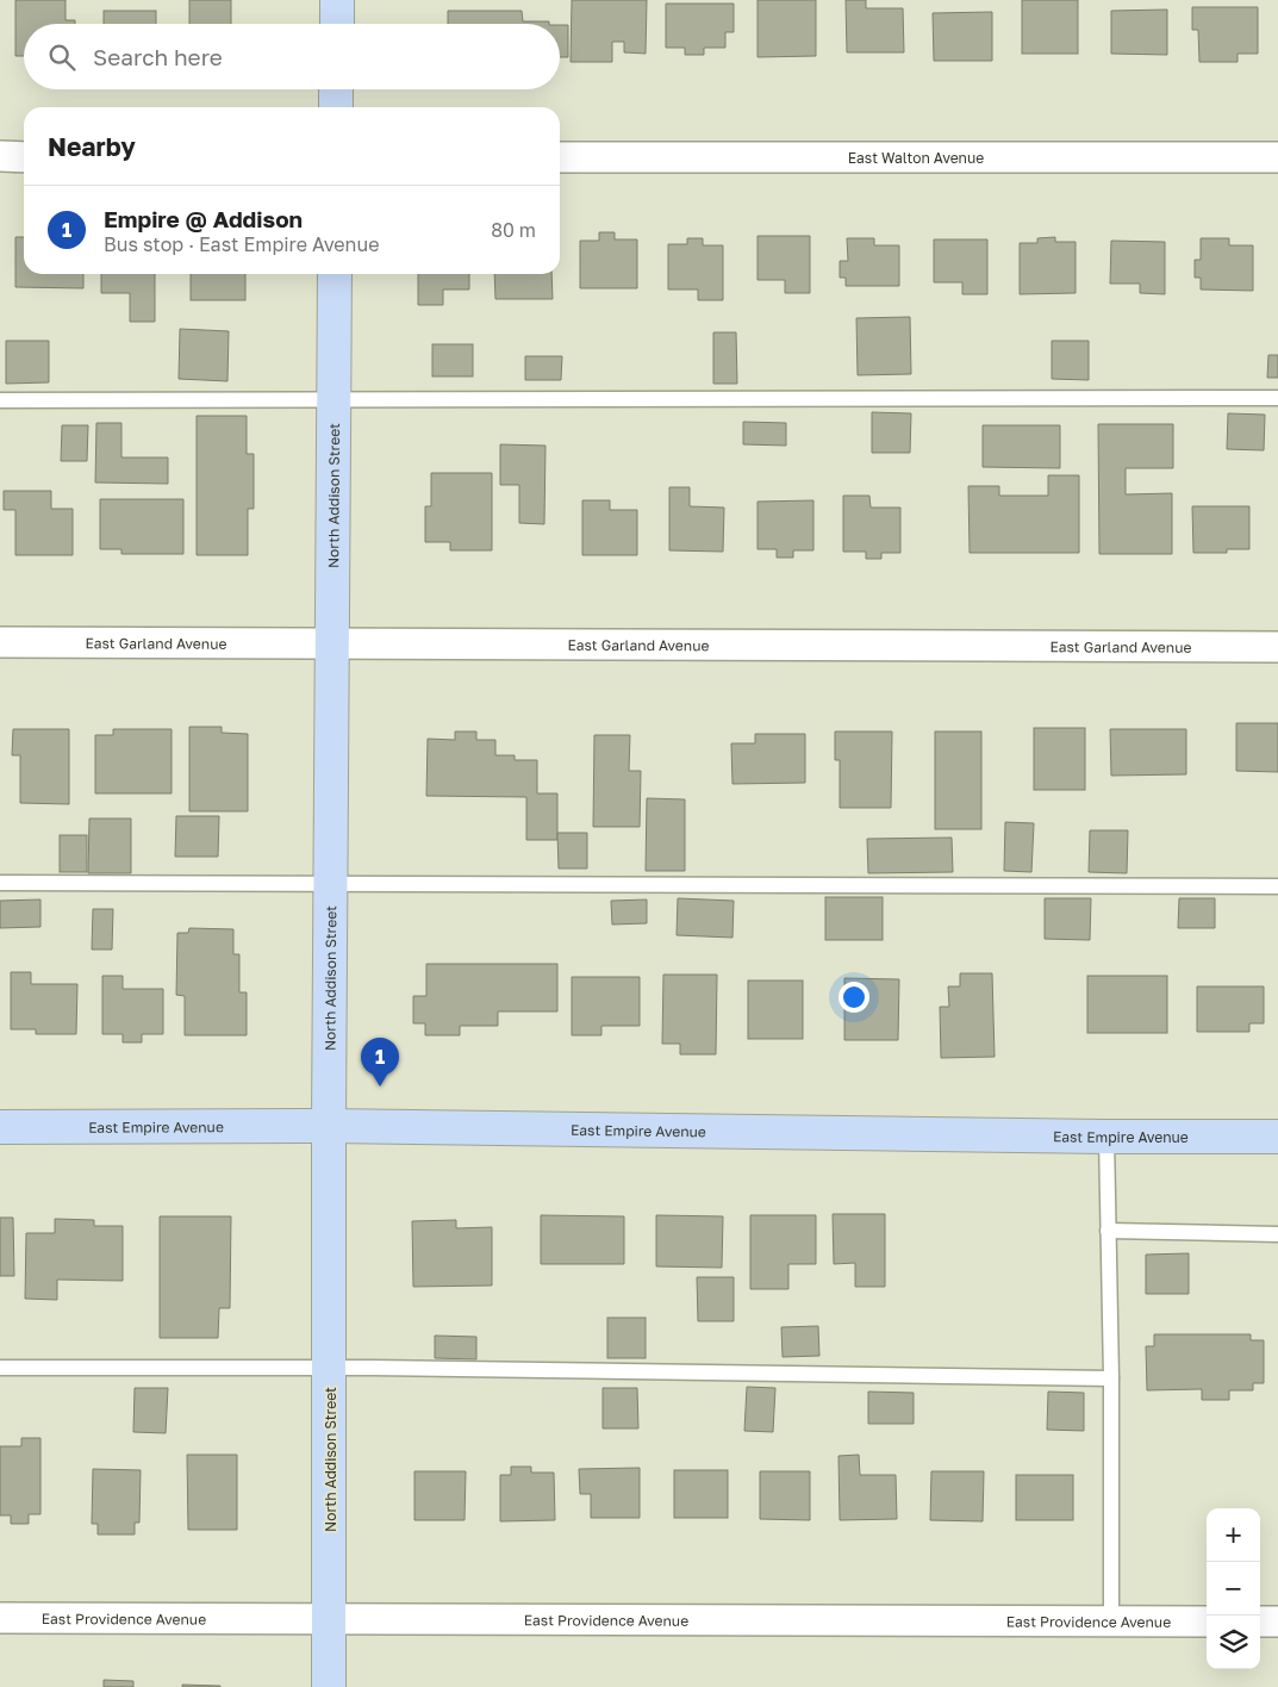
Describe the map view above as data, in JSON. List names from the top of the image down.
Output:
{
  "streets": {
    "street": [
      "East Walton Avenue",
      "North Addison Street",
      "East Garland Avenue",
      "East Empire Avenue",
      "East Providence Avenue"
    ]
  },
  "crossings": [
    ["North Addison Street", "East Garland Avenue"],
    ["North Addison Street", "East Empire Avenue"],
    ["North Addison Street", "East Providence Avenue"]
  ],
  "page": {
    "search": "Search here",
    "heading": "Nearby",
    "list": [
      {
        "mark": "1",
        "name": "Empire @ Addison",
        "note": "Bus stop · East Empire Avenue",
        "value": "80 m"
      }
    ],
    "pins": "1",
    "map_buttons": ["+", "−"]
  }
}
